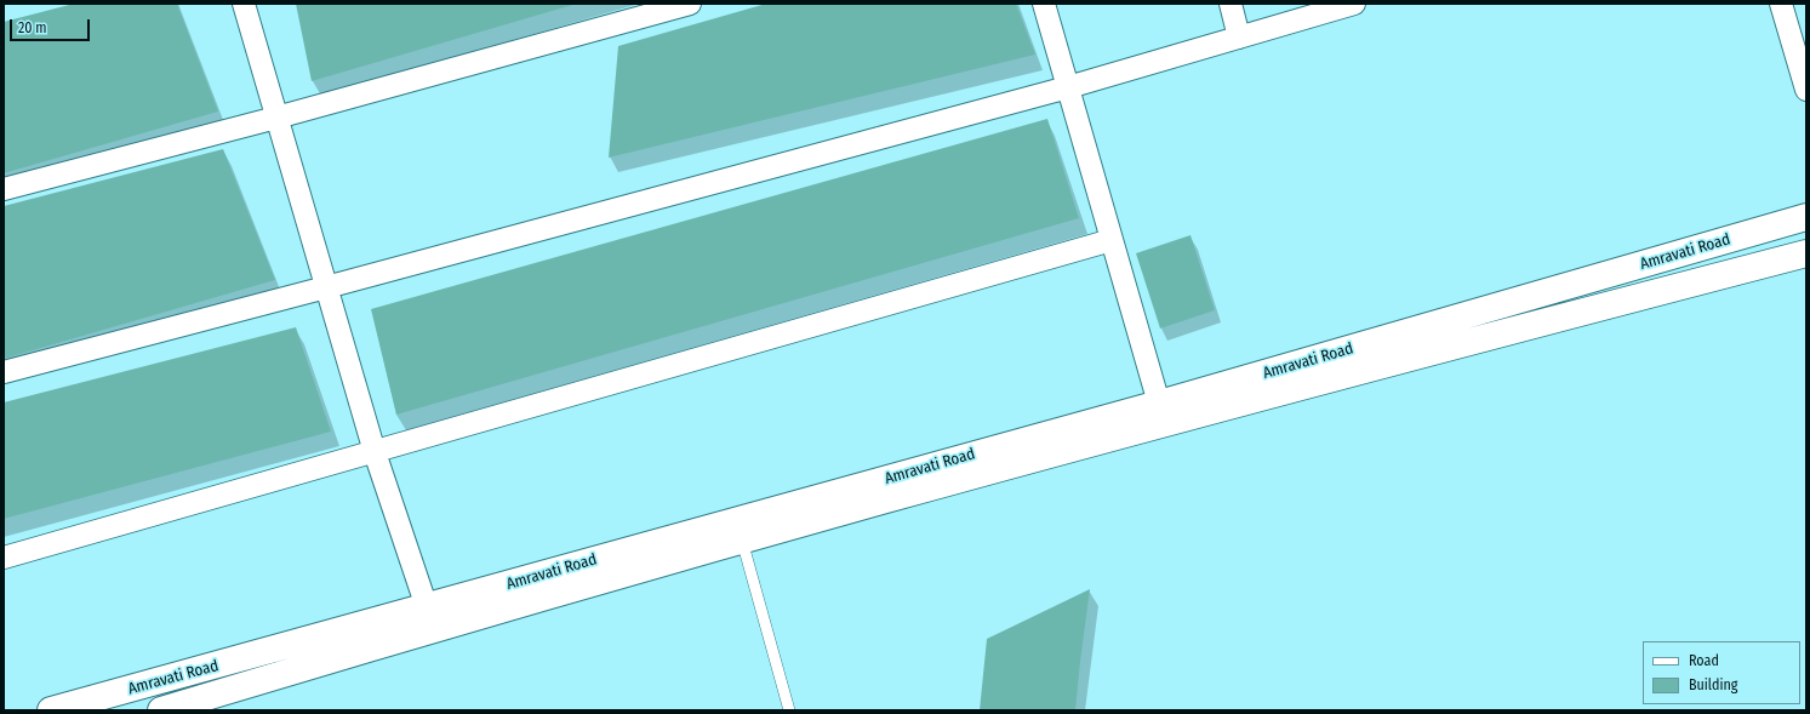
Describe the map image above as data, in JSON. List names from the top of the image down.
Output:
{
  "streets": {
    "highway": ["Amravati Road"]
  },
  "legend": ["Road", "Building"],
  "scale_bar": "20 m"
}
